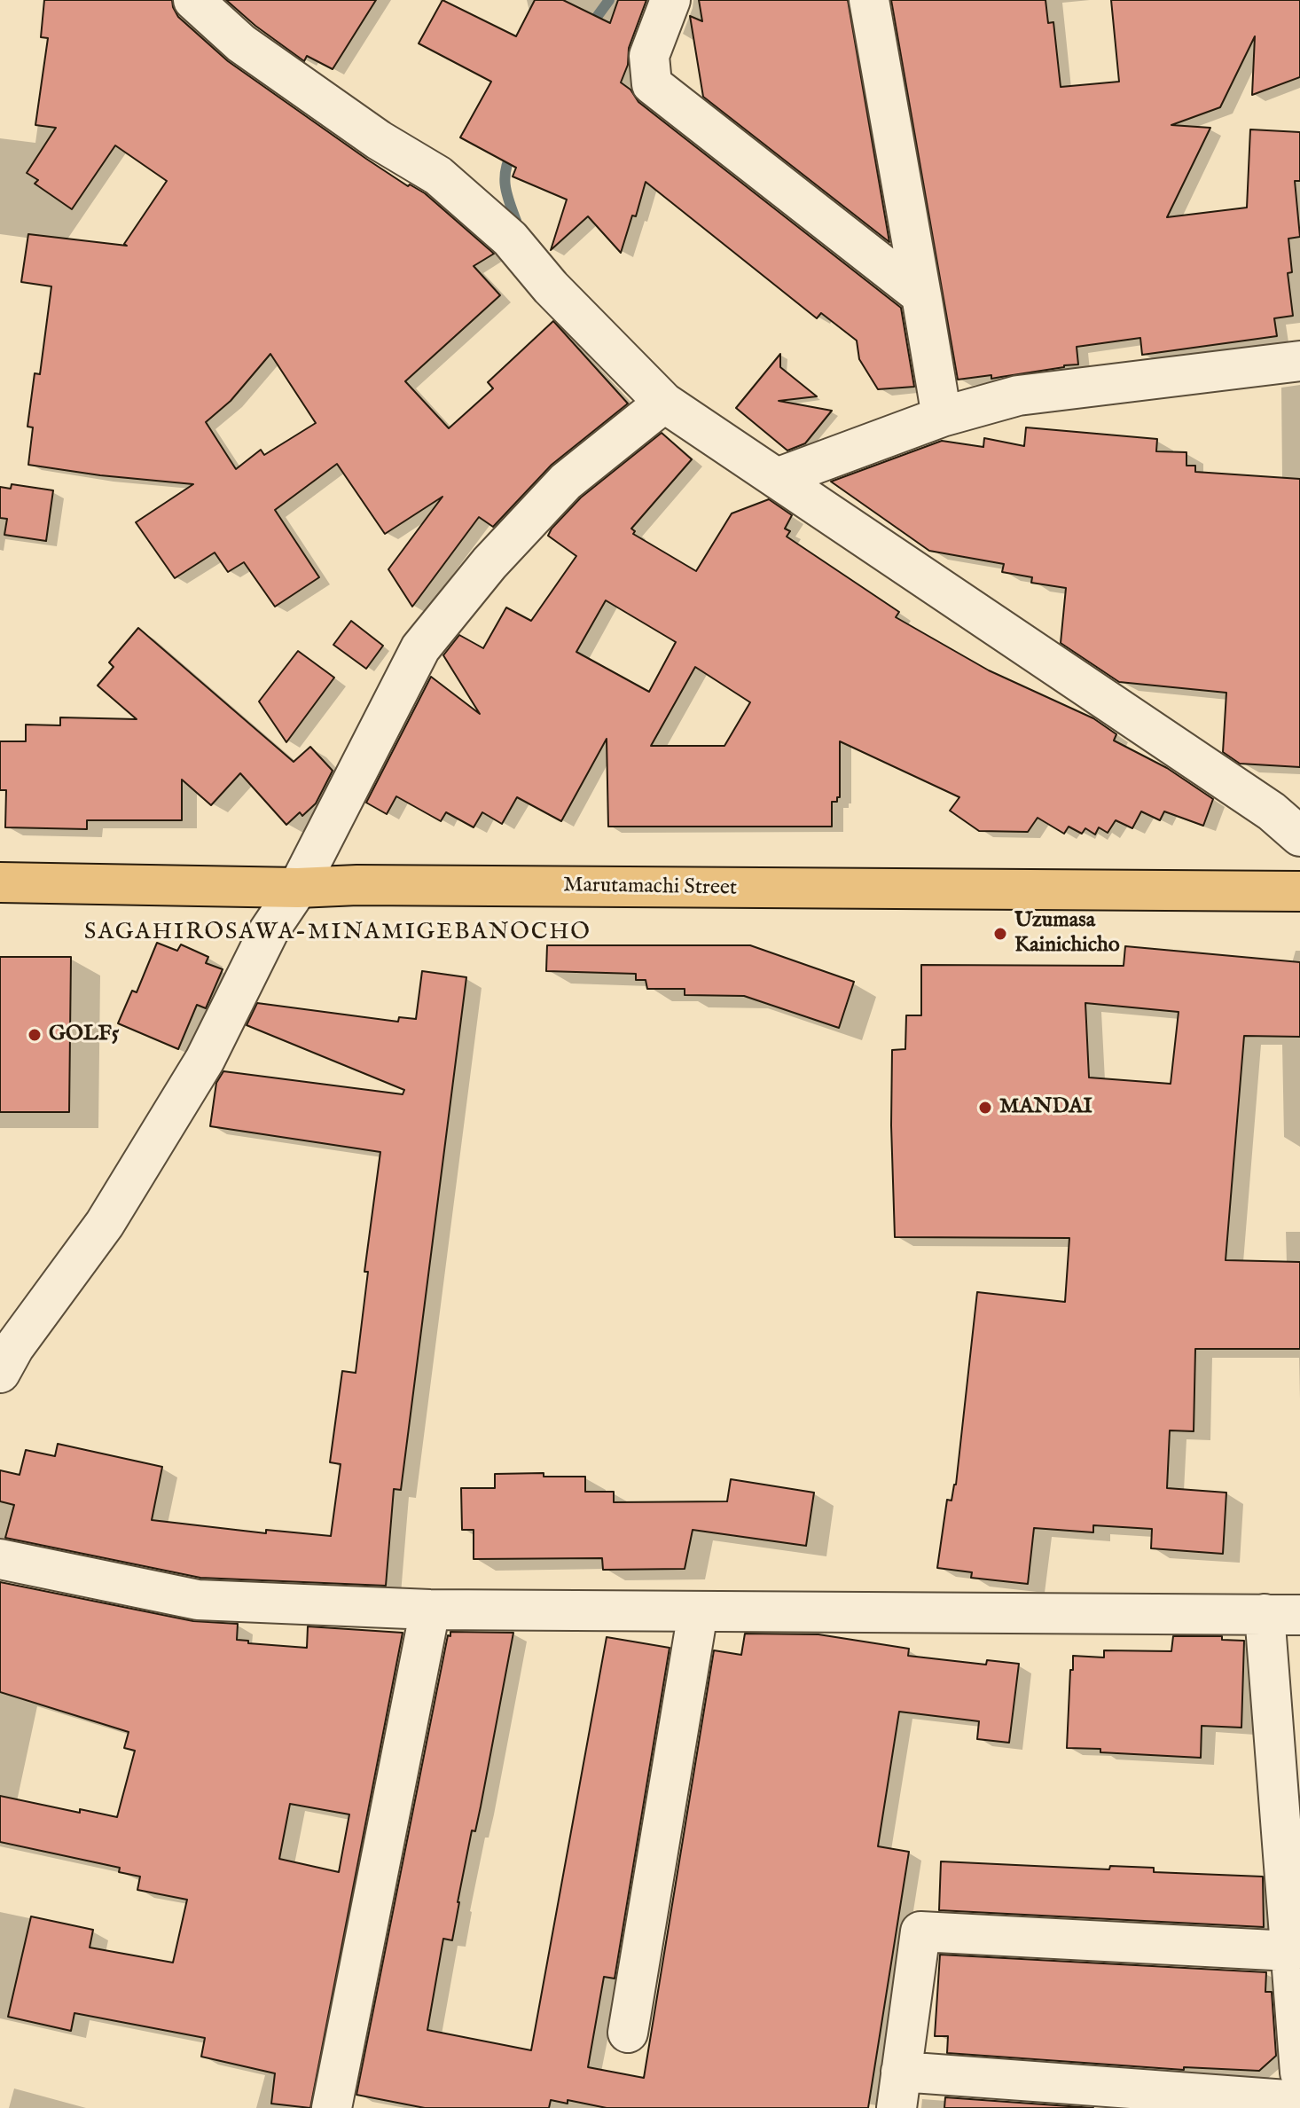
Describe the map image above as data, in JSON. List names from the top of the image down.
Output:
{
  "streets": {
    "main road": ["Marutamachi Street"]
  },
  "districts": ["SAGAHIROSAWA-MINAMIGEBANOCHO"],
  "places": ["Uzumasa Kainichicho", "GOLF5", "MANDAI"]
}
